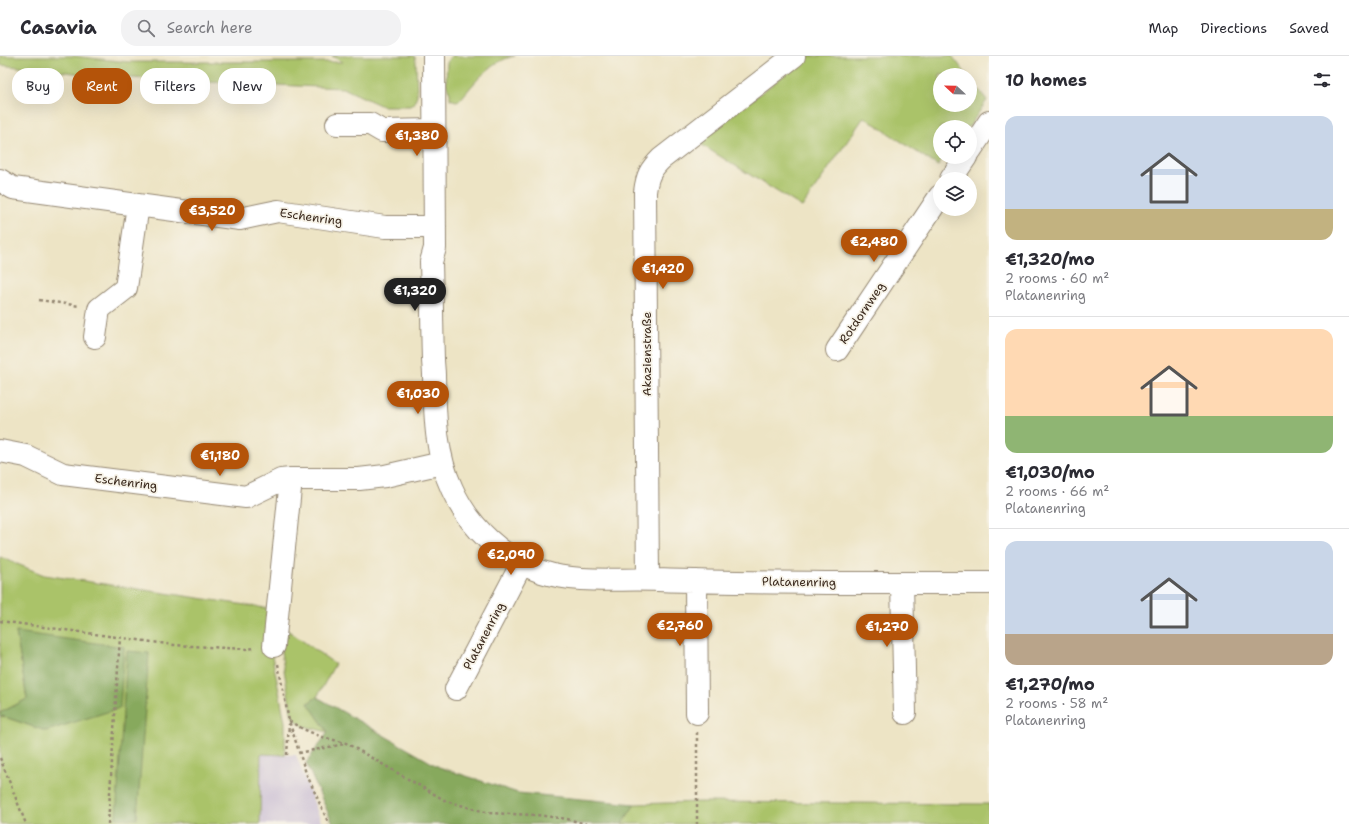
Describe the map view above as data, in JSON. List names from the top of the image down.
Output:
{
  "streets": {
    "street": [
      "Eschenring",
      "Rotdornweg",
      "Akazienstraße",
      "Platanenring"
    ]
  },
  "crossings": [
    ["Eschenring", "Platanenring"],
    ["Akazienstraße", "Platanenring"]
  ],
  "north": "left",
  "page": {
    "header": "Casavia",
    "search": "Search here",
    "nav": ["Map", "Directions", "Saved"],
    "heading": "10 homes",
    "chip": [
      "Buy",
      "Rent",
      "Filters",
      "New"
    ],
    "list": [
      {
        "name": "€1,320/mo",
        "note": "2 rooms · 60 m² · Platanenring"
      },
      {
        "name": "€1,030/mo",
        "note": "2 rooms · 66 m² · Platanenring"
      },
      {
        "name": "€1,270/mo",
        "note": "2 rooms · 58 m² · Platanenring"
      }
    ],
    "price": [
      "€1,380",
      "€3,520",
      "€2,480",
      "€1,420",
      "€1,320",
      "€1,030",
      "€1,180",
      "€2,090",
      "€2,760",
      "€1,270"
    ]
  }
}
